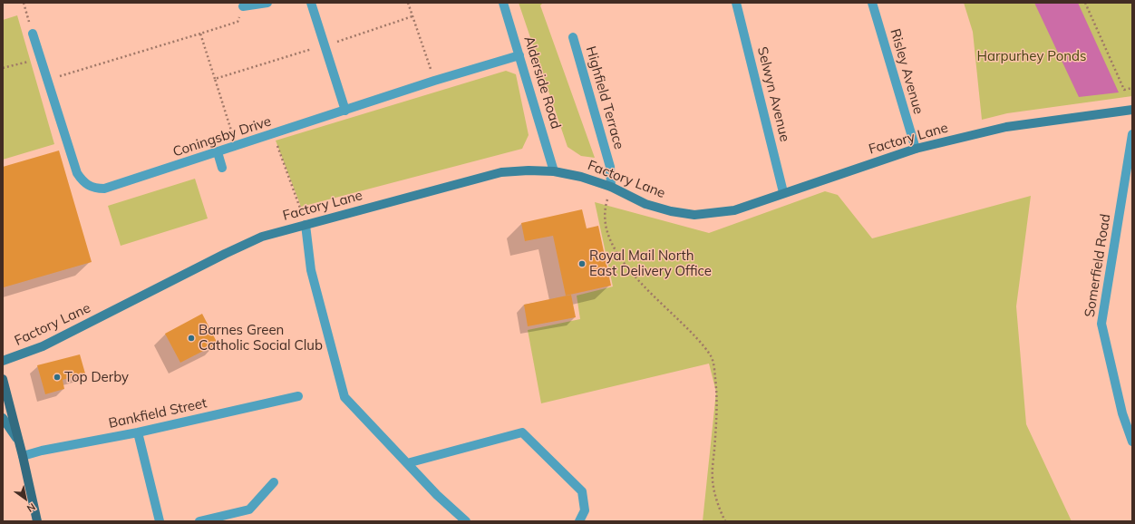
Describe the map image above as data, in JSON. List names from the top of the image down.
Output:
{
  "streets": {
    "street": [
      "Risley Avenue",
      "Alderside Road",
      "Selwyn Avenue",
      "Highfield Terrace",
      "Coningsby Drive",
      "Factory Lane",
      "Somerfield Road",
      "Bankfield Street"
    ]
  },
  "crossings": [
    ["Risley Avenue", "Factory Lane"],
    ["Alderside Road", "Coningsby Drive"],
    ["Alderside Road", "Factory Lane"],
    ["Selwyn Avenue", "Factory Lane"],
    ["Highfield Terrace", "Factory Lane"]
  ],
  "parks": ["Harpurhey Ponds"],
  "places": ["Royal Mail North East Delivery Office", "Barnes Green Catholic Social Club", "Top Derby"],
  "north": "bottom right"
}
